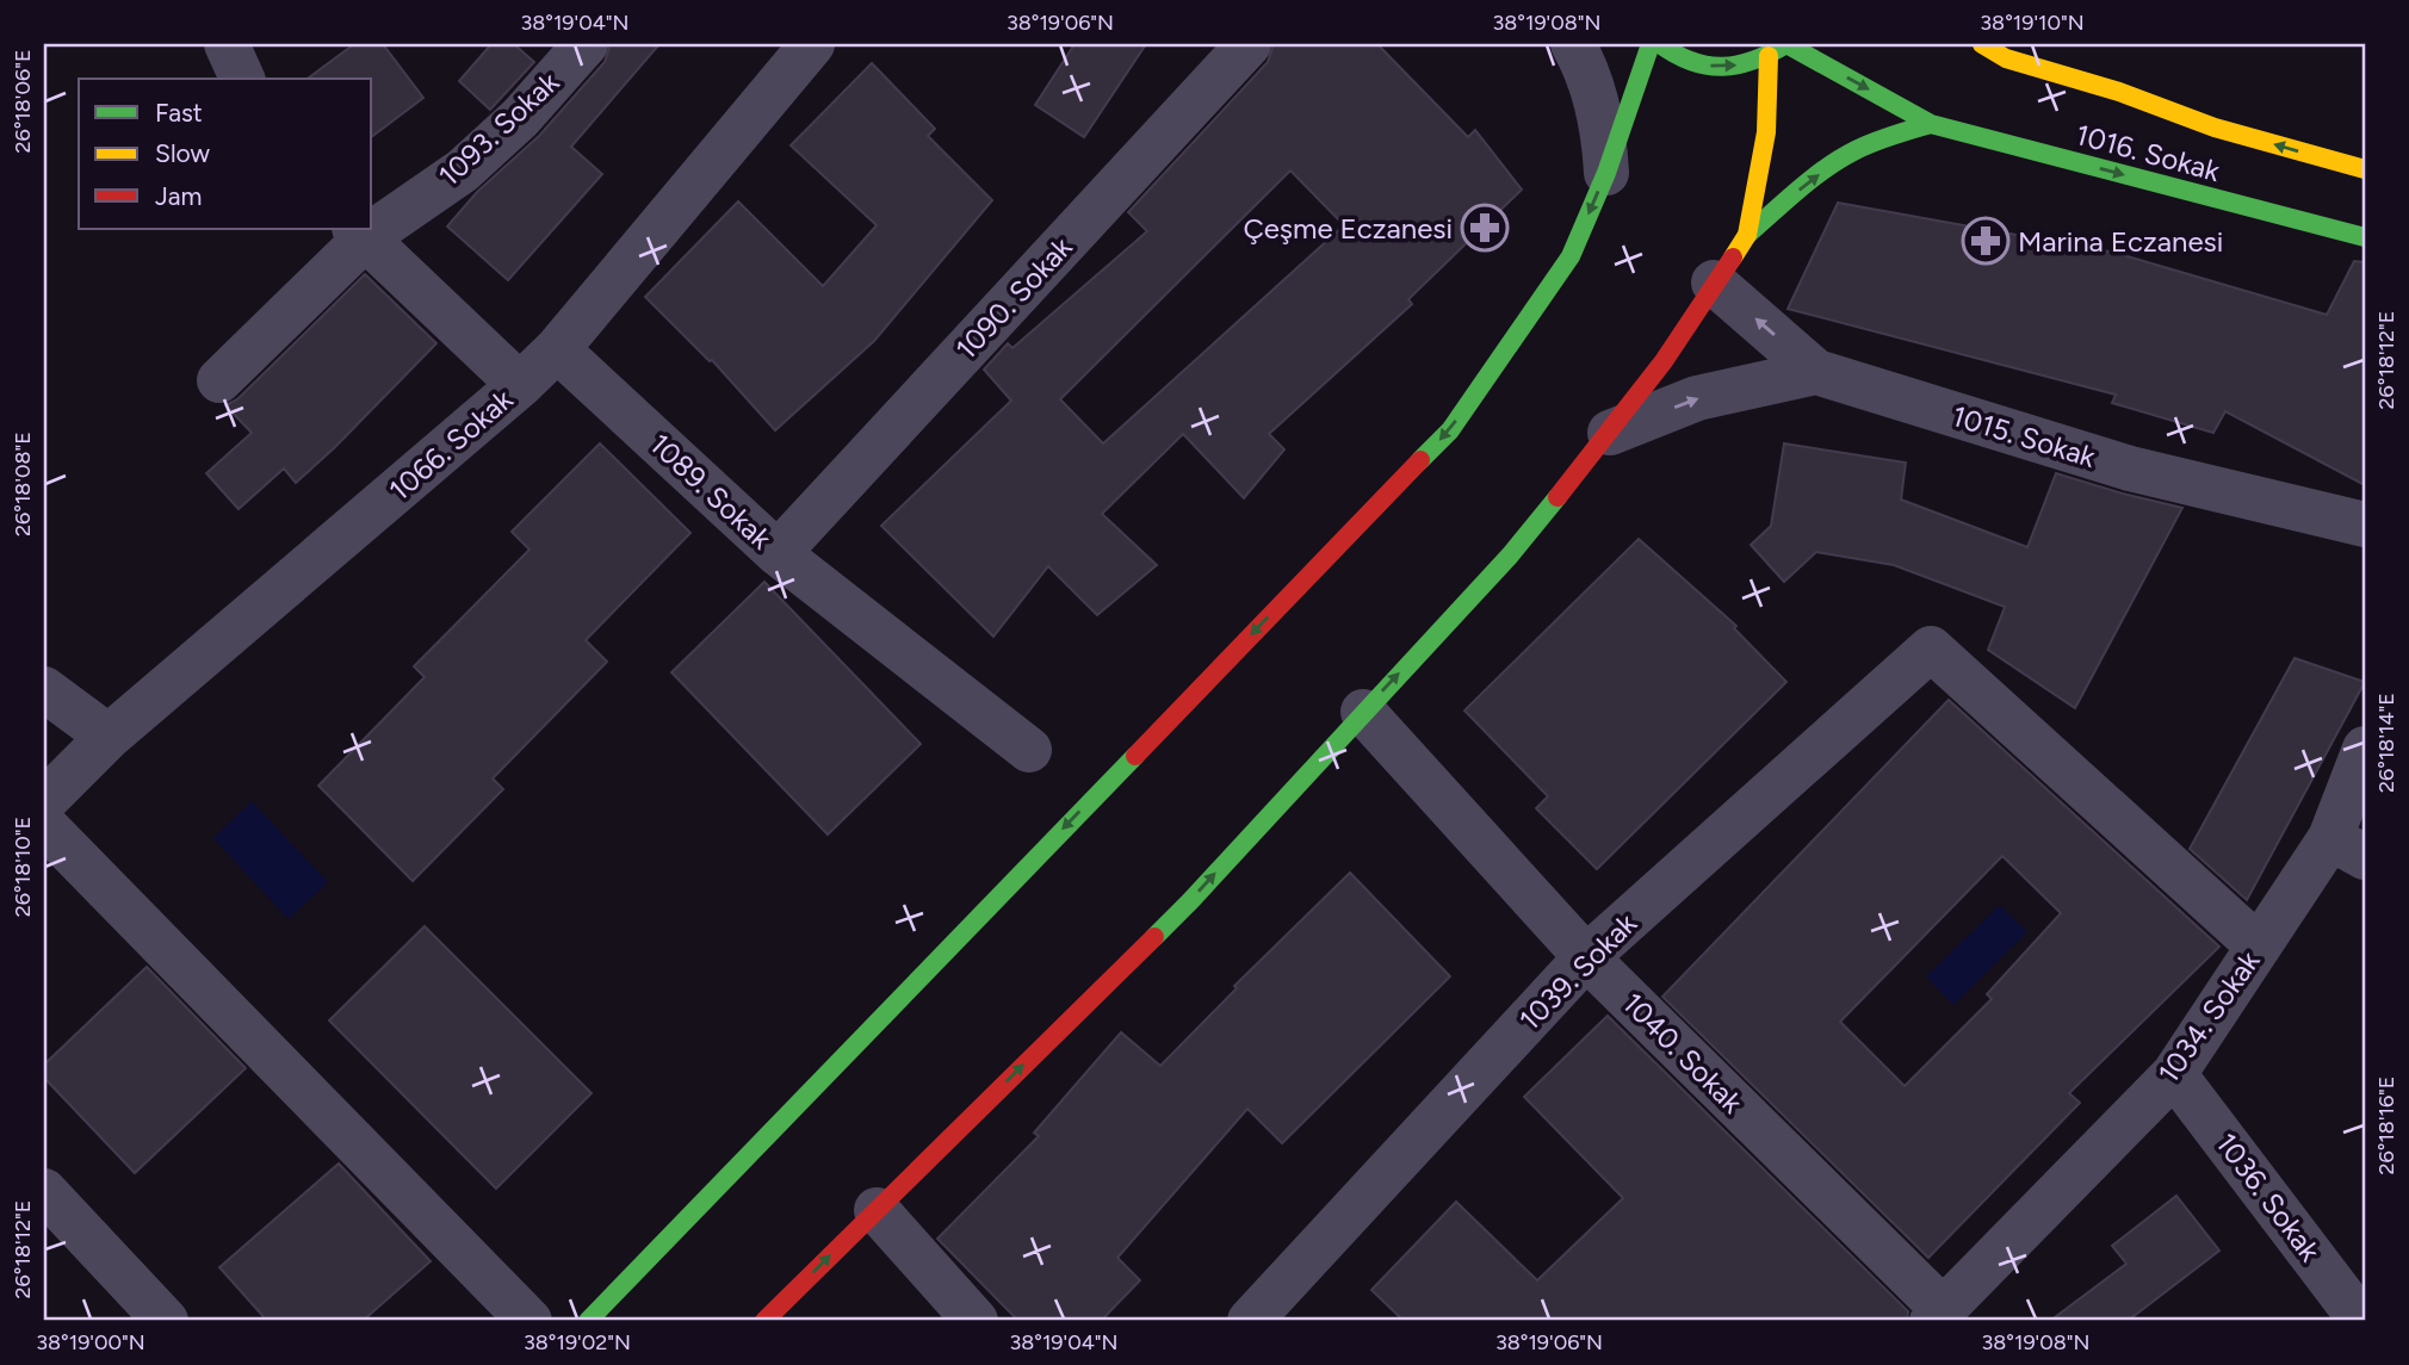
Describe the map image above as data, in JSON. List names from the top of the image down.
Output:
{
  "streets": {
    "main road": ["1016. Sokak"],
    "street": [
      "1093. Sokak",
      "1090. Sokak",
      "1015. Sokak",
      "1066. Sokak",
      "1089. Sokak",
      "1039. Sokak",
      "1034. Sokak",
      "1040. Sokak",
      "1036. Sokak"
    ]
  },
  "crossings": [
    ["1090. Sokak", "1089. Sokak"],
    ["1066. Sokak", "1089. Sokak"],
    ["1039. Sokak", "1034. Sokak"],
    ["1039. Sokak", "1040. Sokak"],
    ["1034. Sokak", "1040. Sokak"],
    ["1034. Sokak", "1036. Sokak"]
  ],
  "places": {
    "pharmacy": ["Çeşme Eczanesi", "Marina Eczanesi"]
  },
  "legend": ["Fast", "Slow", "Jam"],
  "coordinates": [
    "38°19'04\"N",
    "38°19'06\"N",
    "38°19'08\"N",
    "38°19'10\"N",
    "26°18'06\"E",
    "26°18'12\"E",
    "26°18'08\"E",
    "26°18'14\"E",
    "26°18'10\"E",
    "26°18'16\"E",
    "38°19'00\"N",
    "38°19'02\"N"
  ]
}
